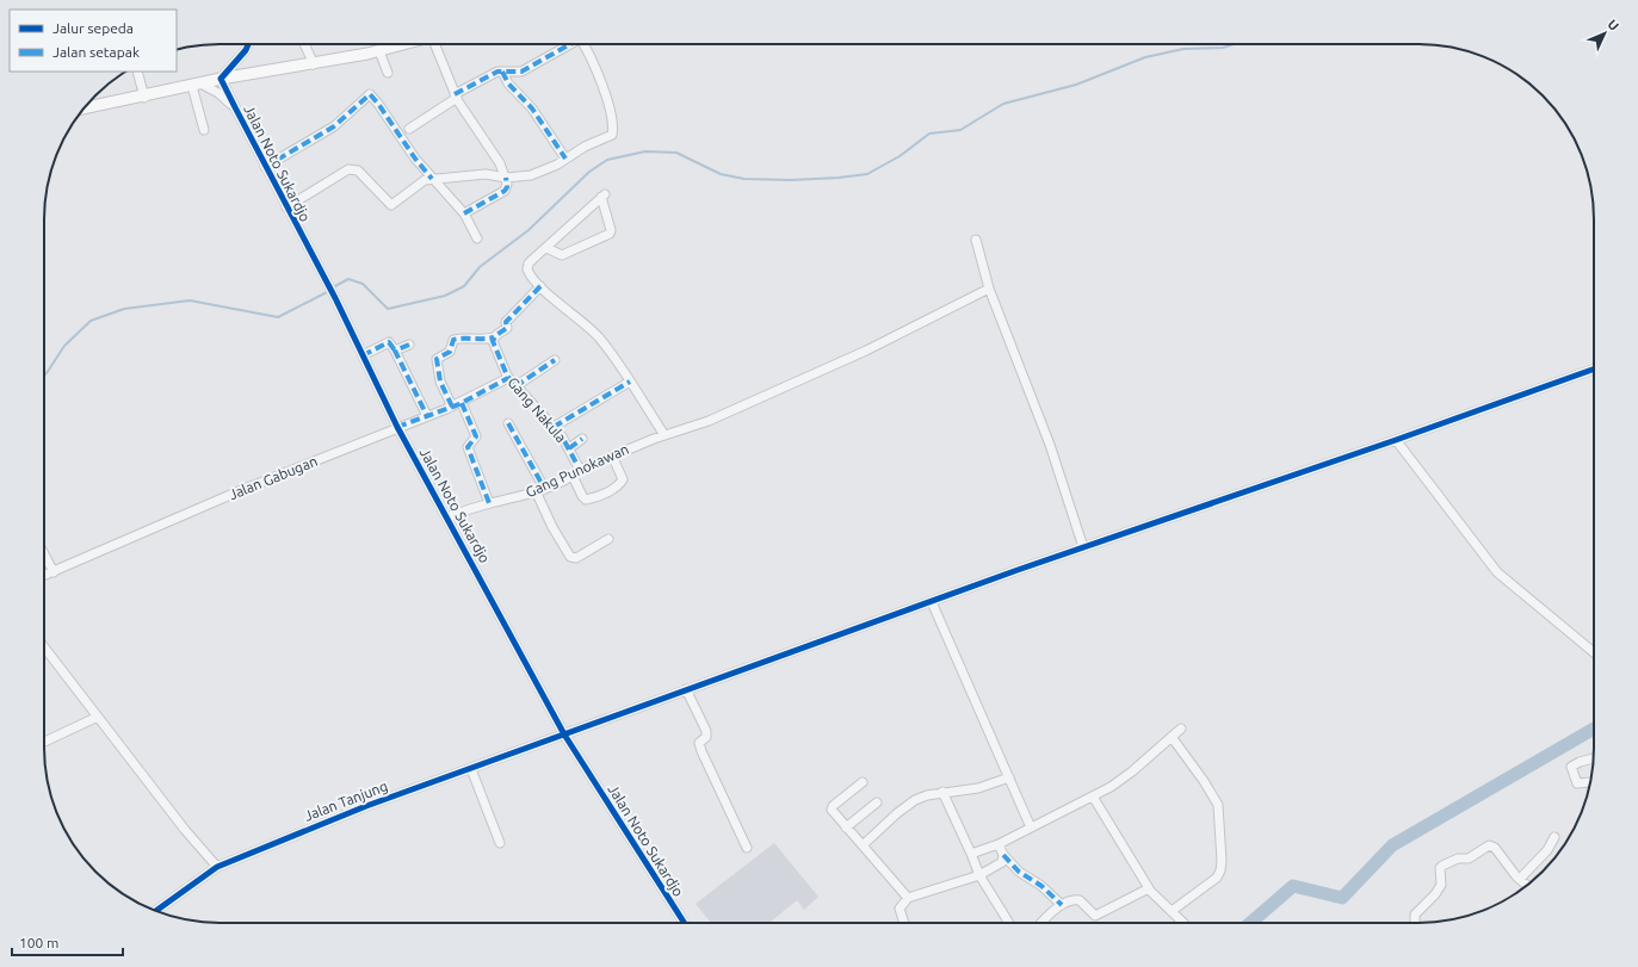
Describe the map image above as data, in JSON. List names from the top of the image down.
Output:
{
  "streets": {
    "street": [
      "Jalan Noto Sukardjo",
      "Gang Nakula",
      "Gang Punokawan",
      "Jalan Gabugan",
      "Jalan Tanjung"
    ]
  },
  "crossings": [
    ["Jalan Noto Sukardjo", "Gang Punokawan"],
    ["Jalan Noto Sukardjo", "Jalan Gabugan"],
    ["Jalan Noto Sukardjo", "Jalan Tanjung"],
    ["Gang Nakula", "Gang Punokawan"],
    ["Gang Nakula", "Jalan Gabugan"]
  ],
  "legend": ["Jalur sepeda", "Jalan setapak"],
  "scale_bar": "100 m",
  "north": "top right"
}
